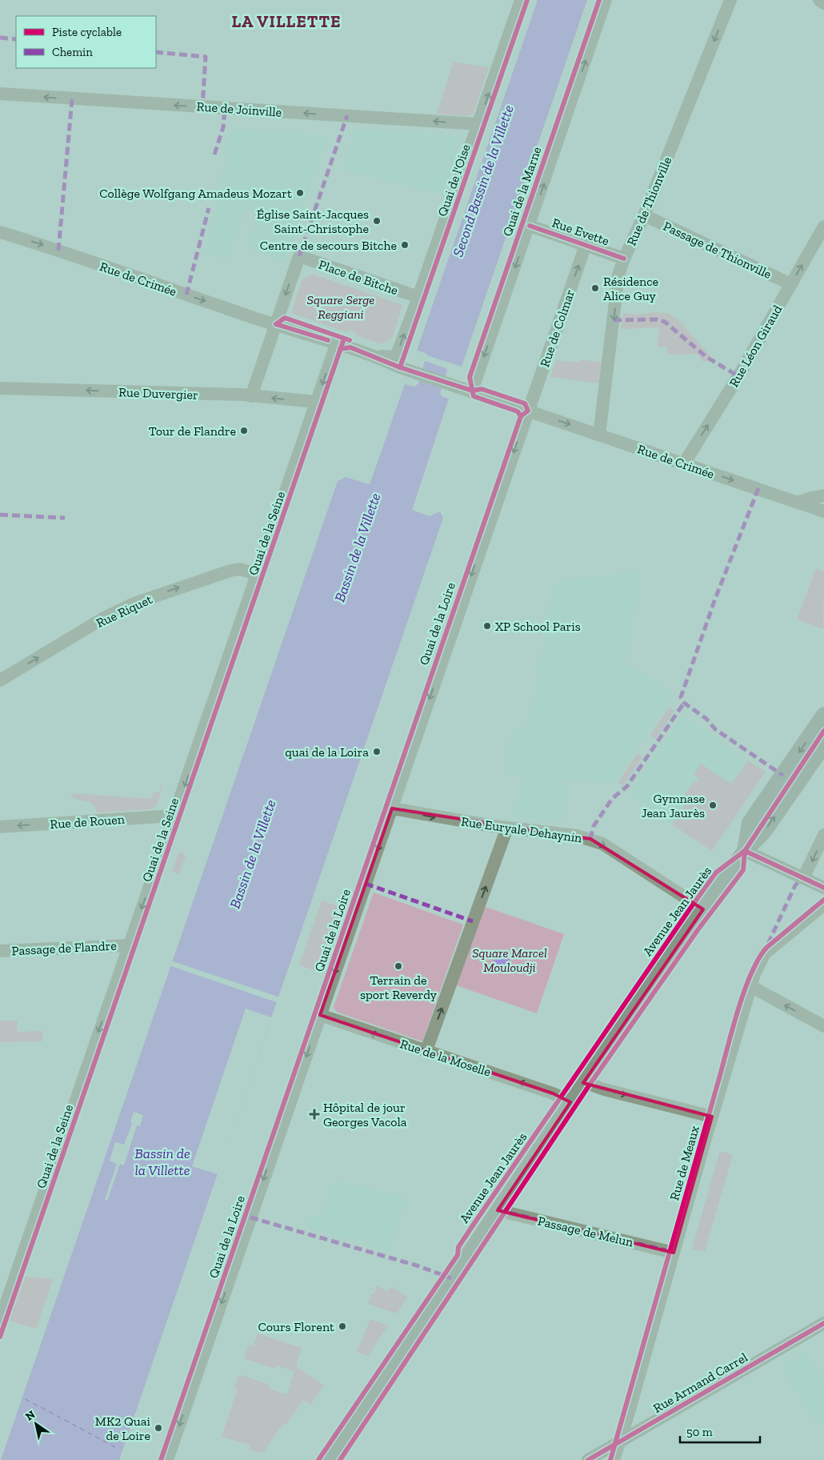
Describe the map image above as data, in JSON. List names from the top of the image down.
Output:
{
  "streets": {
    "main road": ["Avenue Jean Jaurès"],
    "street": [
      "Rue de Joinville",
      "Quai de l'Oise",
      "Quai de la Marne",
      "Rue de Thionville",
      "Rue Evette",
      "Passage de Thionville",
      "Place de Bitche",
      "Rue de Crimée",
      "Rue de Colmar",
      "Rue Léon Giraud",
      "Rue Duvergier",
      "Quai de la Seine",
      "Rue Riquet",
      "Quai de la Loire",
      "Rue de Rouen",
      "Rue Euryale Dehaynin",
      "Passage de Flandre",
      "Rue de la Moselle",
      "Rue de Meaux",
      "Passage de Melun",
      "Rue Armand Carrel"
    ]
  },
  "crossings": [
    ["Rue de Joinville", "Quai de l'Oise"],
    ["Quai de l'Oise", "Place de Bitche"],
    ["Quai de l'Oise", "Rue de Crimée"],
    ["Quai de la Marne", "Rue Evette"],
    ["Quai de la Marne", "Rue de Crimée"],
    ["Rue de Thionville", "Rue Evette"],
    ["Rue de Thionville", "Passage de Thionville"],
    ["Rue de Thionville", "Rue de Crimée"],
    ["Rue Evette", "Rue de Colmar"],
    ["Passage de Thionville", "Rue Léon Giraud"],
    ["Place de Bitche", "Rue de Crimée"],
    ["Rue de Crimée", "Rue de Colmar"],
    ["Rue de Crimée", "Rue Léon Giraud"],
    ["Rue de Crimée", "Quai de la Seine"],
    ["Rue de Crimée", "Quai de la Loire"],
    ["Rue de Colmar", "Quai de la Loire"],
    ["Rue Duvergier", "Quai de la Seine"],
    ["Quai de la Seine", "Rue Riquet"],
    ["Quai de la Seine", "Rue de Rouen"],
    ["Quai de la Seine", "Passage de Flandre"],
    ["Quai de la Loire", "Rue Euryale Dehaynin"],
    ["Quai de la Loire", "Rue de la Moselle"],
    ["Rue Euryale Dehaynin", "Avenue Jean Jaurès"],
    ["Avenue Jean Jaurès", "Rue de la Moselle"],
    ["Avenue Jean Jaurès", "Passage de Melun"],
    ["Rue de Meaux", "Passage de Melun"],
    ["Rue de Meaux", "Rue Armand Carrel"]
  ],
  "one_way": [
    "Rue de Joinville",
    "Quai de l'Oise",
    "Rue de Thionville",
    "Rue de Crimée",
    "Rue de Colmar",
    "Rue Léon Giraud",
    "Rue Duvergier",
    "Quai de la Seine",
    "Rue Riquet",
    "Quai de la Loire",
    "Rue de Rouen",
    "Rue Euryale Dehaynin",
    "Rue de la Moselle"
  ],
  "districts": ["LA VILLETTE"],
  "water": ["Second Bassin de la Villette", "Bassin de la Villette"],
  "parks": ["Square Serge Reggiani", "Square Marcel Mouloudji"],
  "places": {
    "other": [
      "Collège Wolfgang Amadeus Mozart",
      "Église Saint-Jacques Saint-Christophe",
      "Centre de secours Bitche",
      "Résidence Alice Guy",
      "Tour de Flandre",
      "XP School Paris",
      "quai de la Loira",
      "Gymnase Jean Jaurès",
      "Terrain de sport Reverdy",
      "Cours Florent",
      "MK2 Quai de Loire"
    ],
    "health": ["Hôpital de jour Georges Vacola"]
  },
  "legend": ["Piste cyclable", "Chemin"],
  "scale_bar": "50 m",
  "north": "top left"
}
